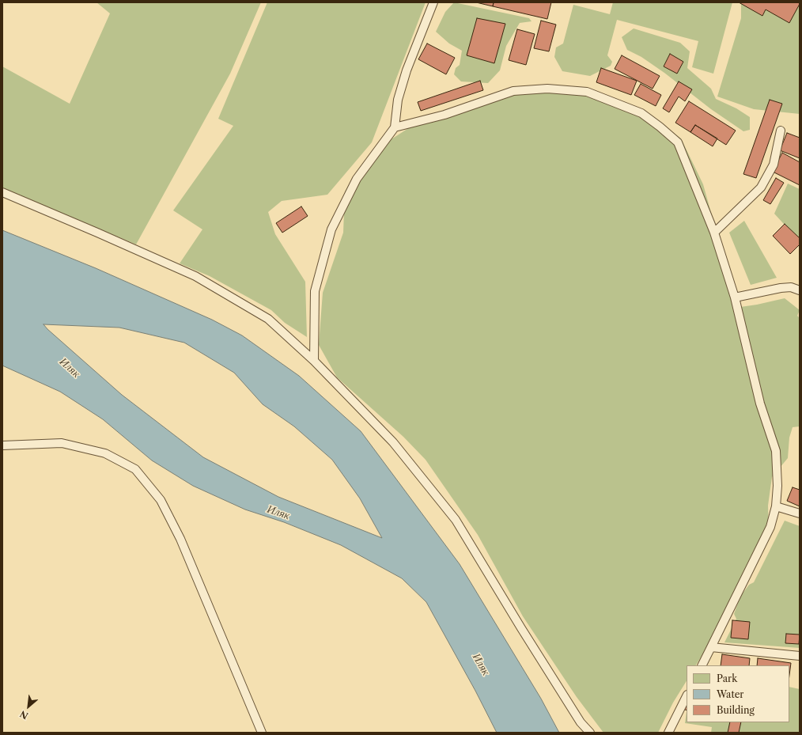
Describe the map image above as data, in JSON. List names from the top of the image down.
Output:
{
  "water": ["Иляк"],
  "legend": ["Park", "Water", "Building"],
  "north": "bottom left"
}
